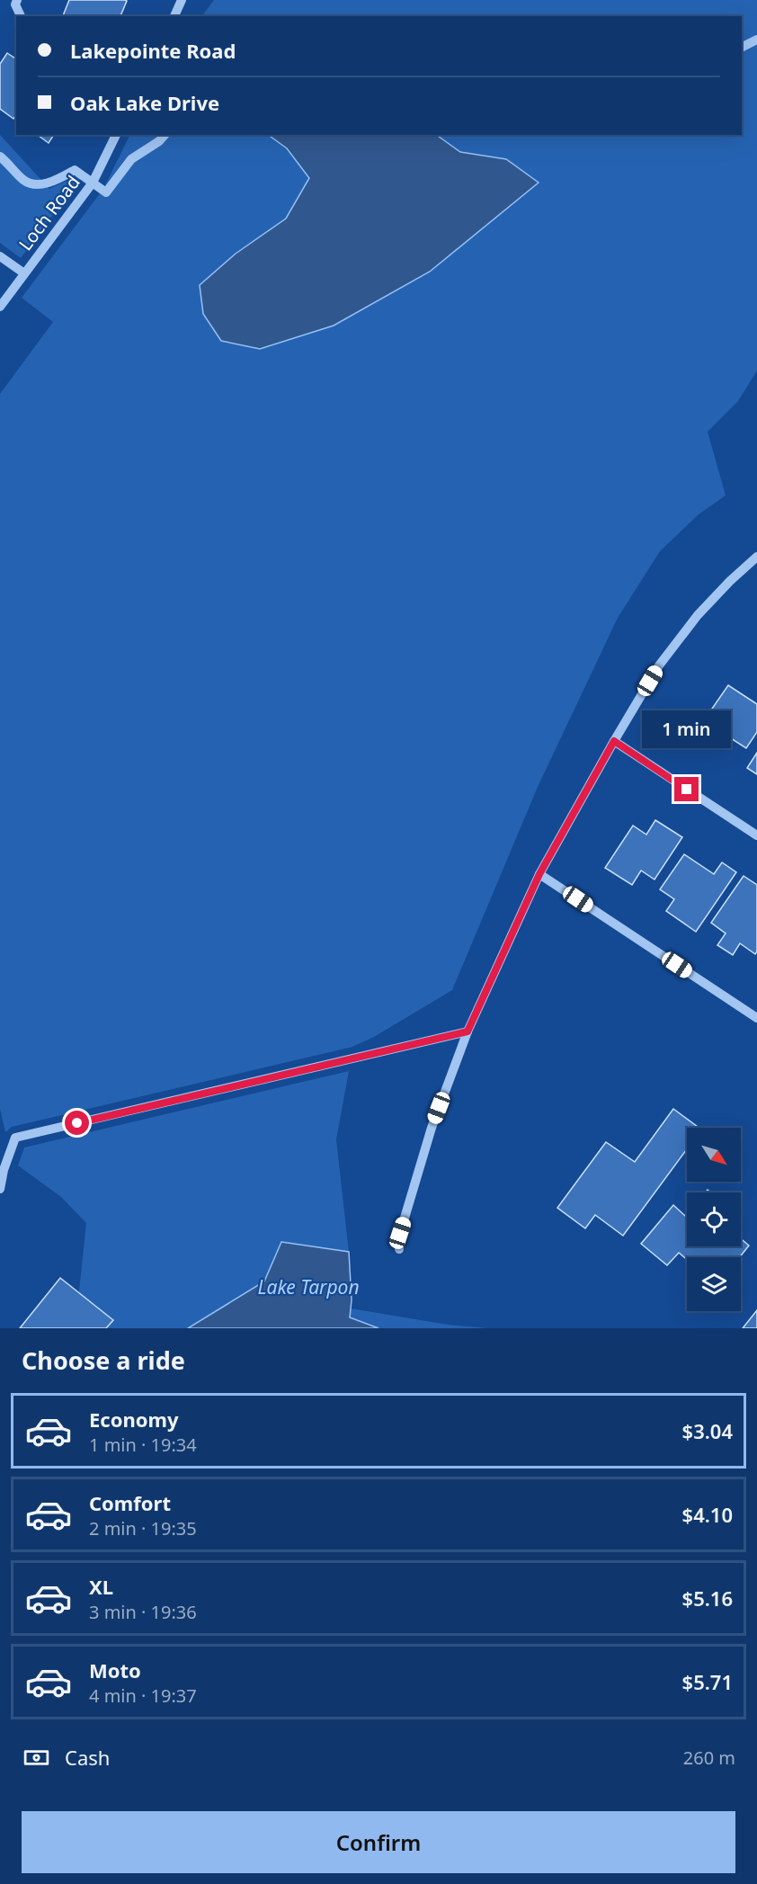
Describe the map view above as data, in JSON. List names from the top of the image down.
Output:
{
  "streets": {
    "street": ["Loch Road"]
  },
  "water": ["Lake Tarpon"],
  "north": "bottom right",
  "page": {
    "banner": ["Lakepointe Road", "Oak Lake Drive"],
    "bubble": "1 min",
    "heading": "Choose a ride",
    "list": [
      {
        "name": "Economy",
        "note": "1 min · 19:34",
        "value": "$3.04"
      },
      {
        "name": "Comfort",
        "note": "2 min · 19:35",
        "value": "$4.10"
      },
      {
        "name": "XL",
        "note": "3 min · 19:36",
        "value": "$5.16"
      },
      {
        "name": "Moto",
        "note": "4 min · 19:37",
        "value": "$5.71"
      }
    ],
    "pay": ["Cash", "260 m"],
    "buttons": "Confirm"
  }
}
